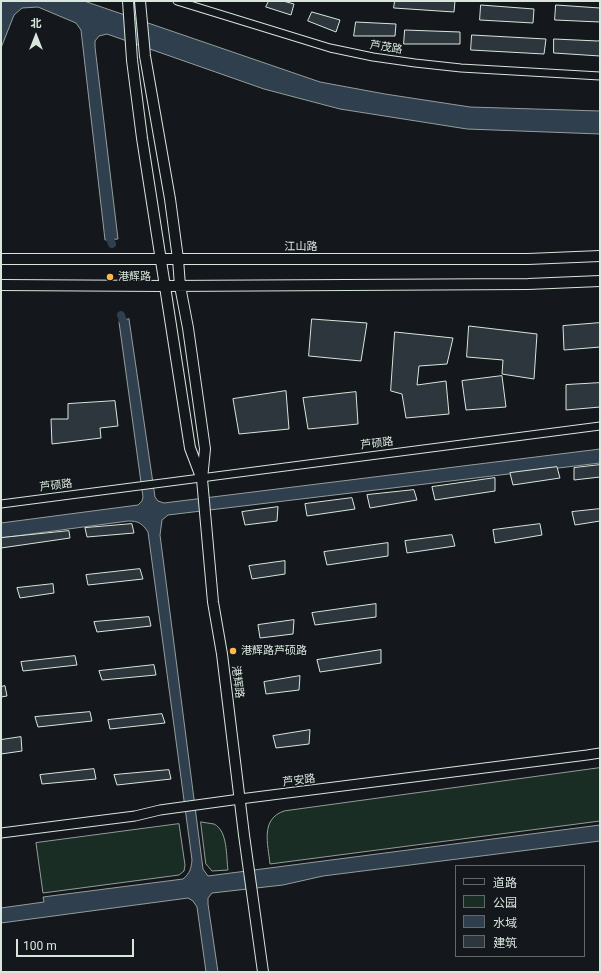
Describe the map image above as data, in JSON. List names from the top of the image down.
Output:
{
  "streets": {
    "main road": ["江山路", "港辉路"],
    "street": ["芦茂路", "芦硕路", "芦安路"]
  },
  "crossings": [
    ["江山路", "港辉路"],
    ["芦硕路", "港辉路"],
    ["港辉路", "芦安路"]
  ],
  "places": ["港辉路", "港辉路芦硕路"],
  "legend": [
    "道路",
    "公园",
    "水域",
    "建筑"
  ],
  "scale_bar": "100 m",
  "north": "top"
}
